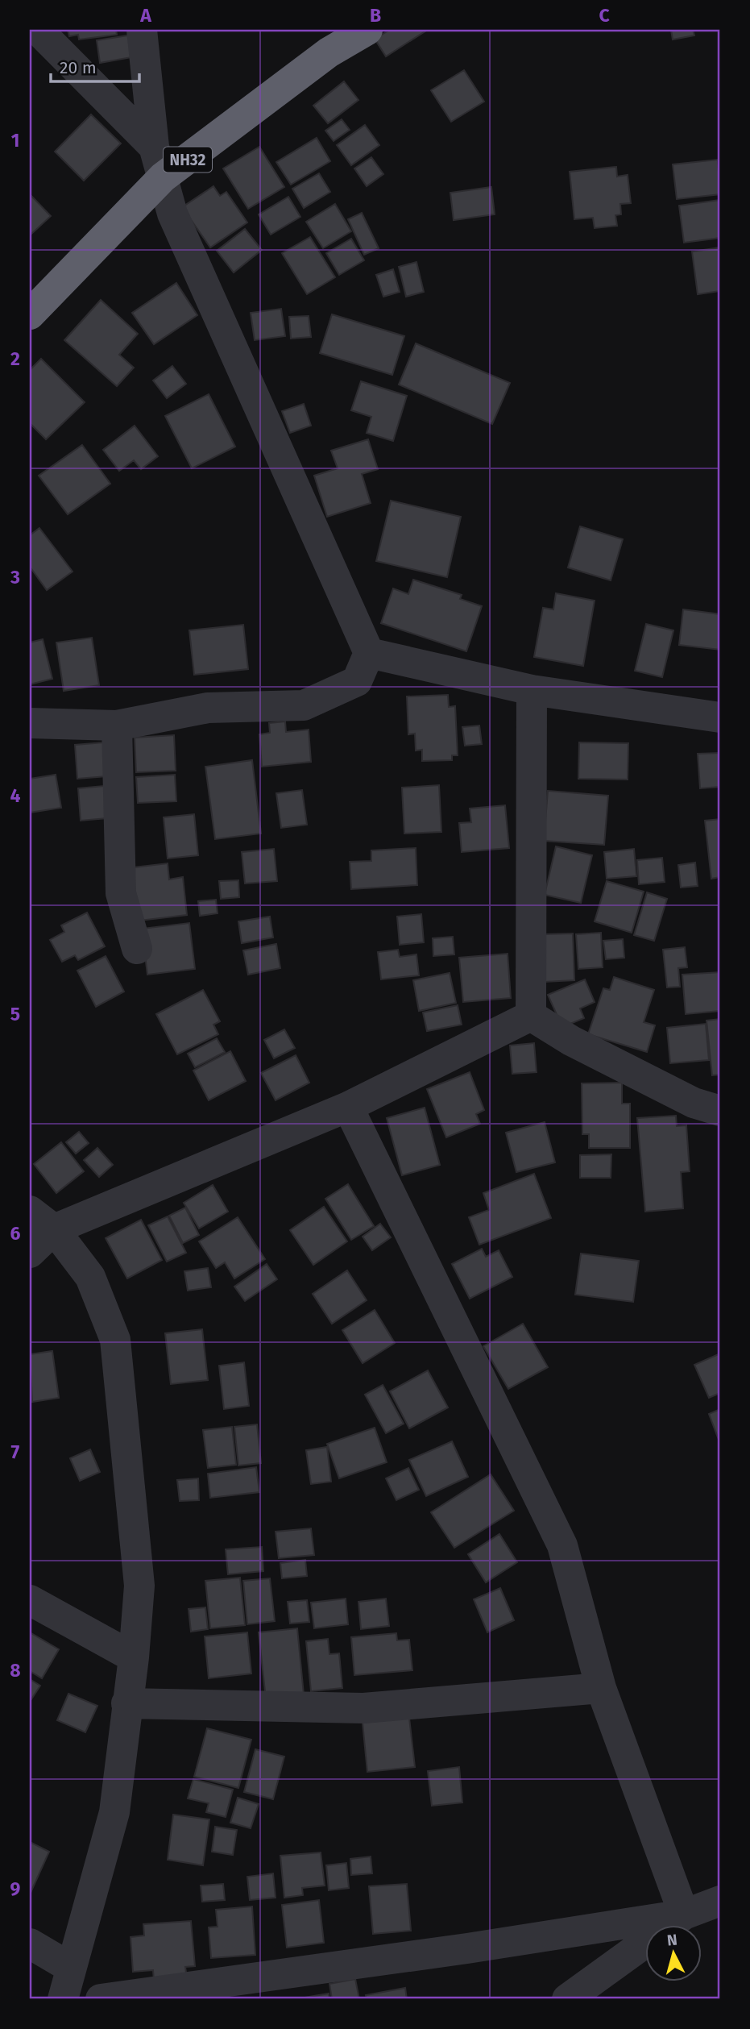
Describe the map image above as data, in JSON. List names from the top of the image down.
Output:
{
  "streets": {
    "highway": ["NH32"]
  },
  "scale_bar": "20 m",
  "north": "top",
  "grid": {
    "columns": ["A", "B", "C"],
    "rows": [
      "1",
      "2",
      "3",
      "4",
      "5",
      "6",
      "7",
      "8",
      "9"
    ]
  }
}
